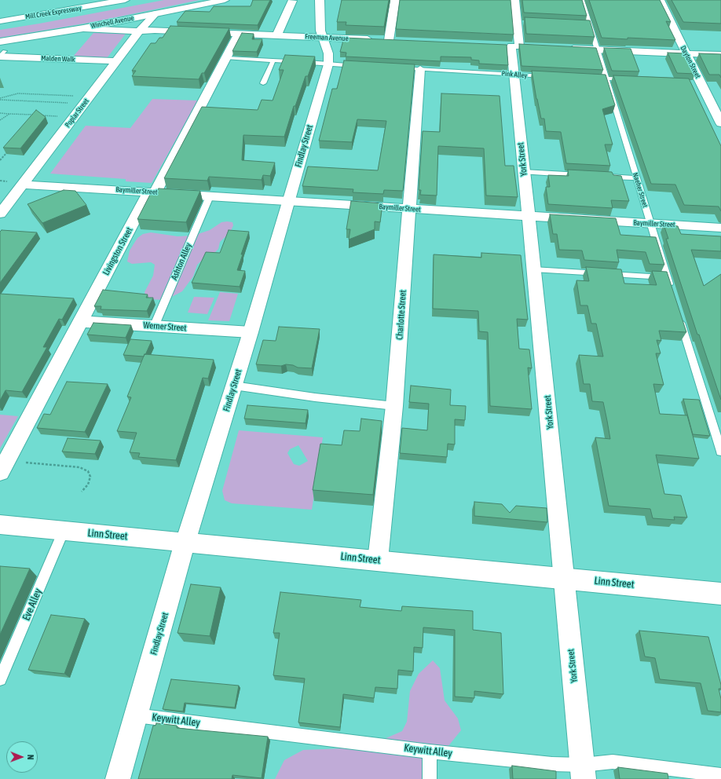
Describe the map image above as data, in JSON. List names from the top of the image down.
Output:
{
  "streets": {
    "main road": [
      "Mill Creek Expressway",
      "Winchell Avenue",
      "Freeman Avenue",
      "Malden Walk",
      "Dayton Street",
      "Poplar Street",
      "Findlay Street",
      "York Street",
      "Baymiller Street",
      "Livingston Street",
      "Charlotte Street",
      "Werner Street",
      "Linn Street"
    ],
    "lane": [
      "Pink Alley",
      "Naeher Street",
      "Ashton Alley",
      "Eve Alley",
      "Keywitt Alley"
    ]
  },
  "crossings": [
    ["Winchell Avenue", "Freeman Avenue"],
    ["Winchell Avenue", "Poplar Street"],
    ["Freeman Avenue", "Poplar Street"],
    ["Freeman Avenue", "Findlay Street"],
    ["Freeman Avenue", "Livingston Street"],
    ["Malden Walk", "Poplar Street"],
    ["Pink Alley", "York Street"],
    ["Pink Alley", "Charlotte Street"],
    ["Poplar Street", "Baymiller Street"],
    ["Findlay Street", "Baymiller Street"],
    ["Findlay Street", "Werner Street"],
    ["Findlay Street", "Linn Street"],
    ["Findlay Street", "Keywitt Alley"],
    ["York Street", "Baymiller Street"],
    ["York Street", "Linn Street"],
    ["York Street", "Keywitt Alley"],
    ["Naeher Street", "Baymiller Street"],
    ["Baymiller Street", "Livingston Street"],
    ["Baymiller Street", "Ashton Alley"],
    ["Baymiller Street", "Charlotte Street"],
    ["Livingston Street", "Werner Street"],
    ["Ashton Alley", "Werner Street"],
    ["Charlotte Street", "Linn Street"],
    ["Linn Street", "Eve Alley"]
  ],
  "north": "right"
}
